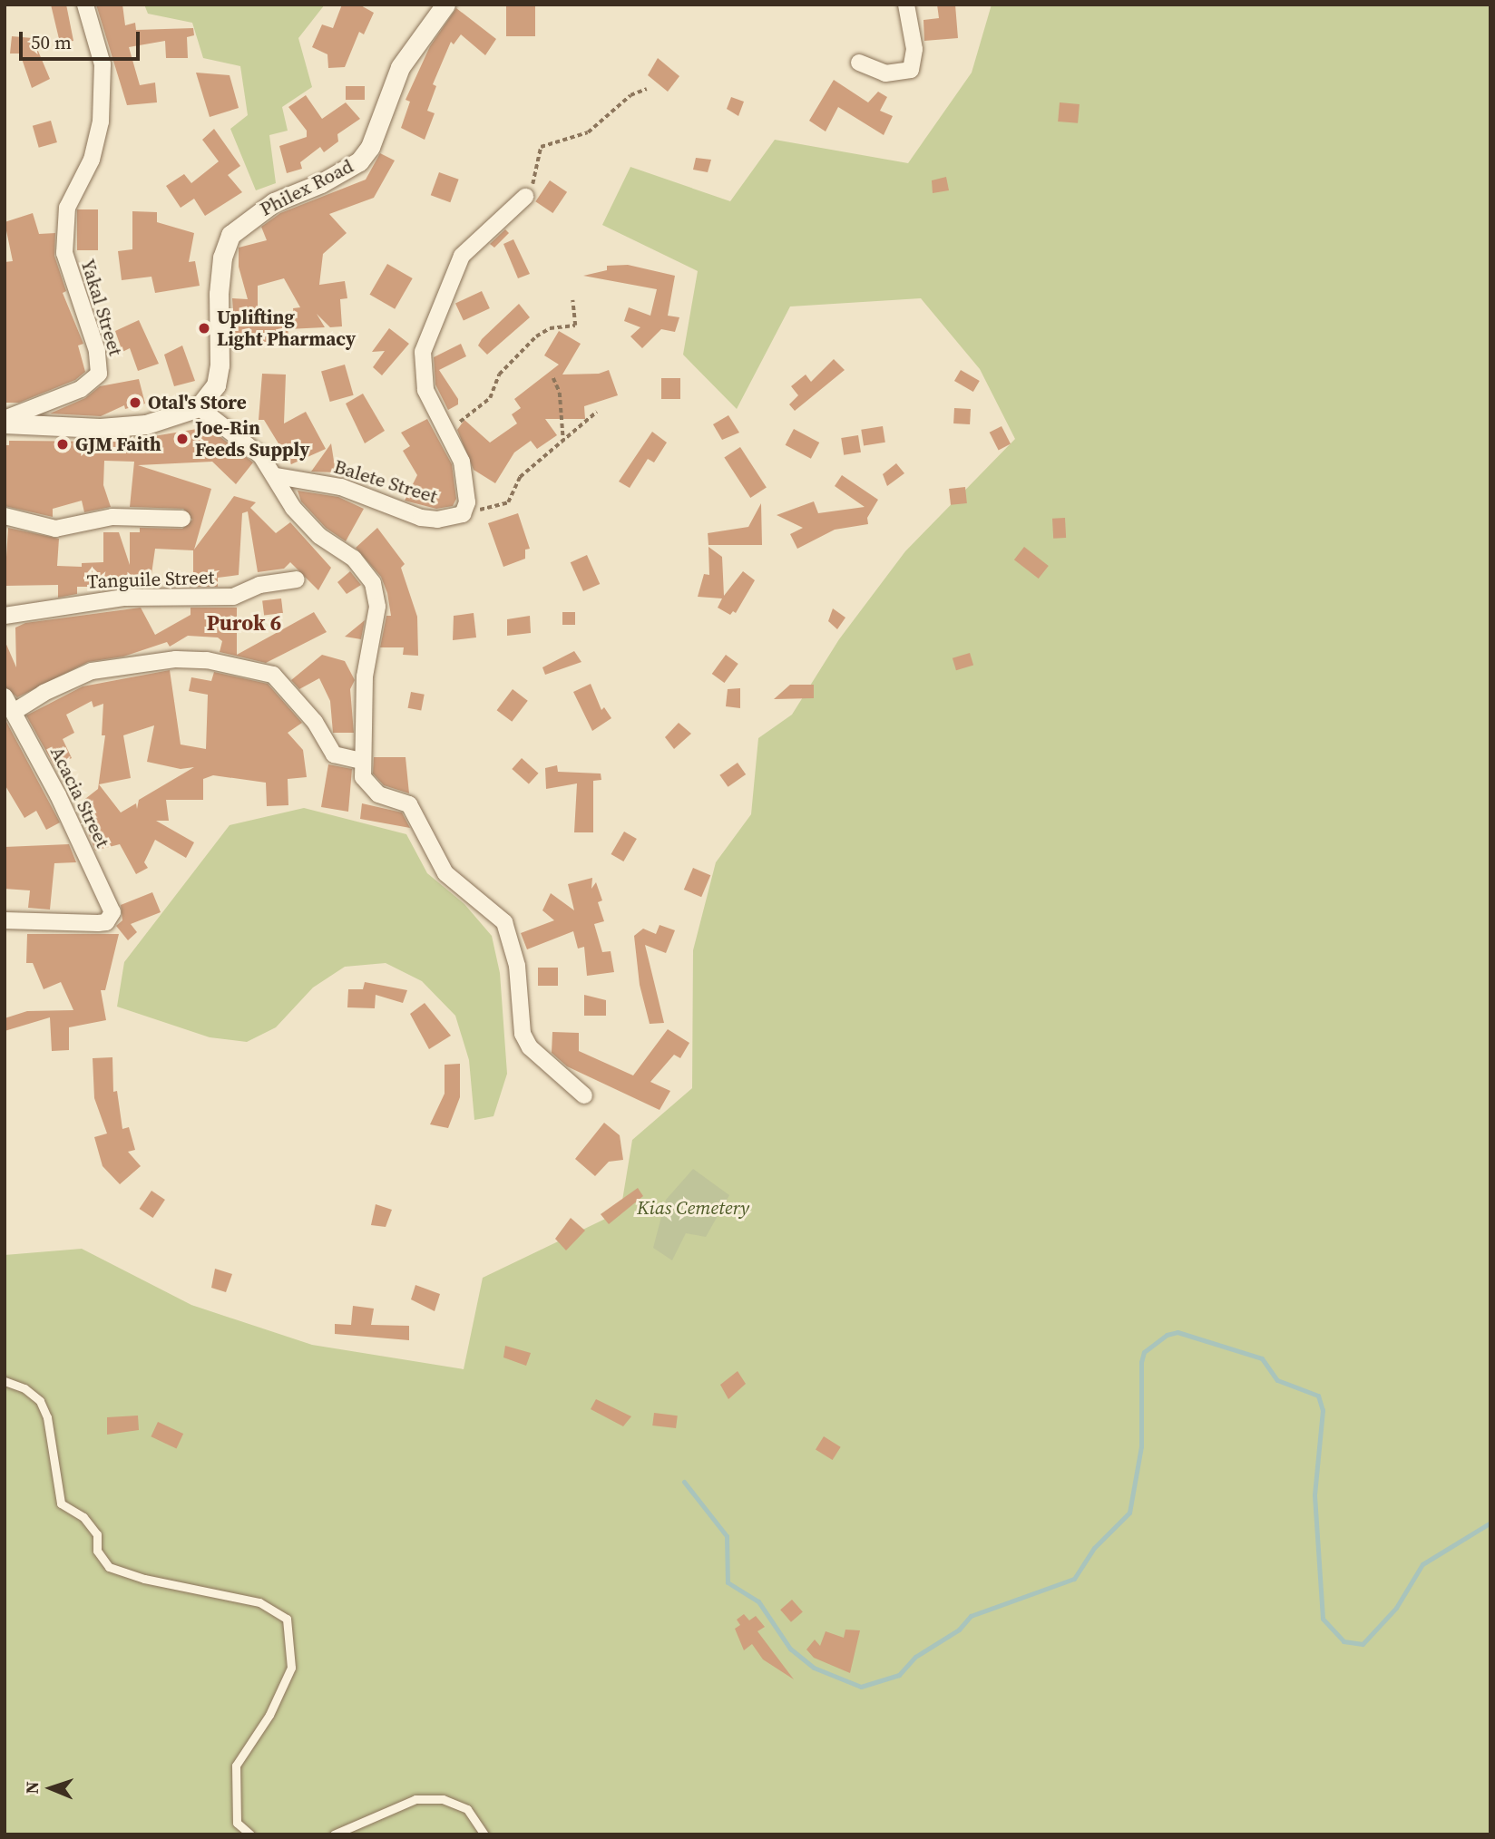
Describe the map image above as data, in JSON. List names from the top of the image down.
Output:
{
  "streets": {
    "street": [
      "Philex Road",
      "Yakal Street",
      "Balete Street",
      "Tanguile Street",
      "Acacia Street"
    ]
  },
  "districts": ["Purok 6"],
  "parks": ["Kias Cemetery"],
  "places": [
    "Uplifting Light Pharmacy",
    "Otal's Store",
    "Joe-Rin Feeds Supply",
    "GJM Faith"
  ],
  "scale_bar": "50 m",
  "north": "left"
}
